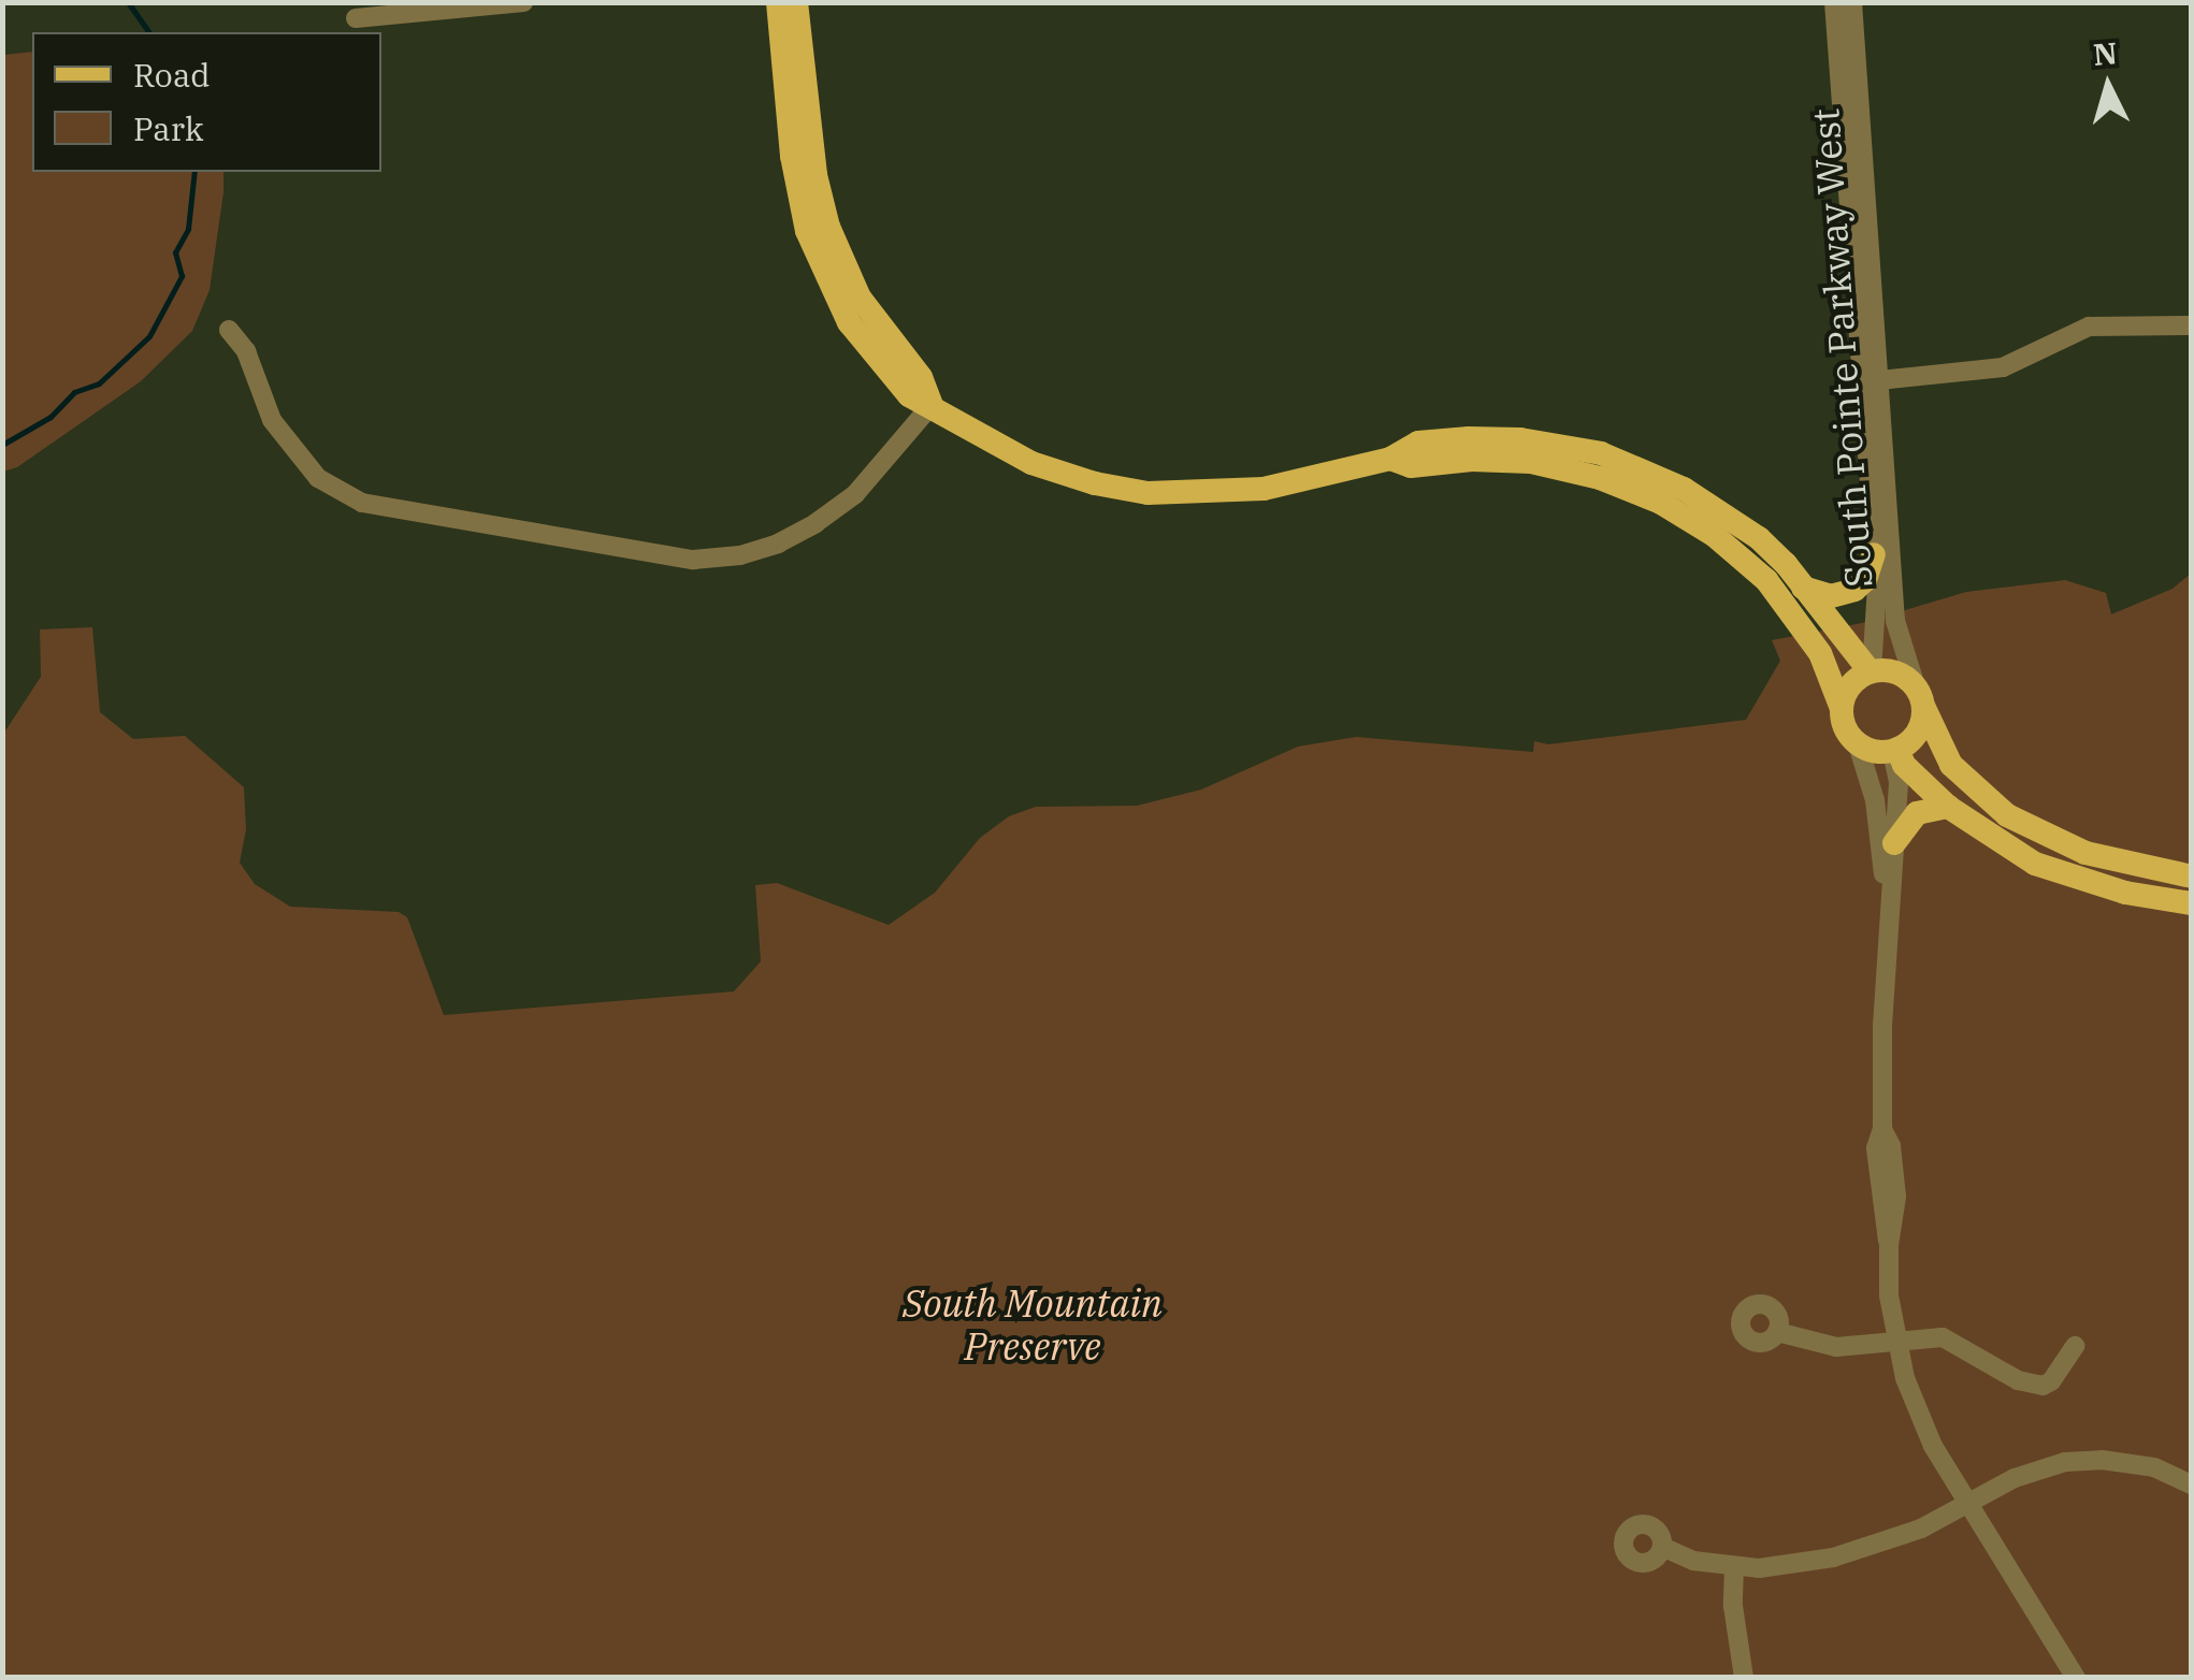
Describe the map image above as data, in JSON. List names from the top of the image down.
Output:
{
  "streets": {
    "street": ["South Pointe Parkway West"]
  },
  "parks": ["South Mountain Preserve"],
  "legend": ["Road", "Park"],
  "north": "top"
}
